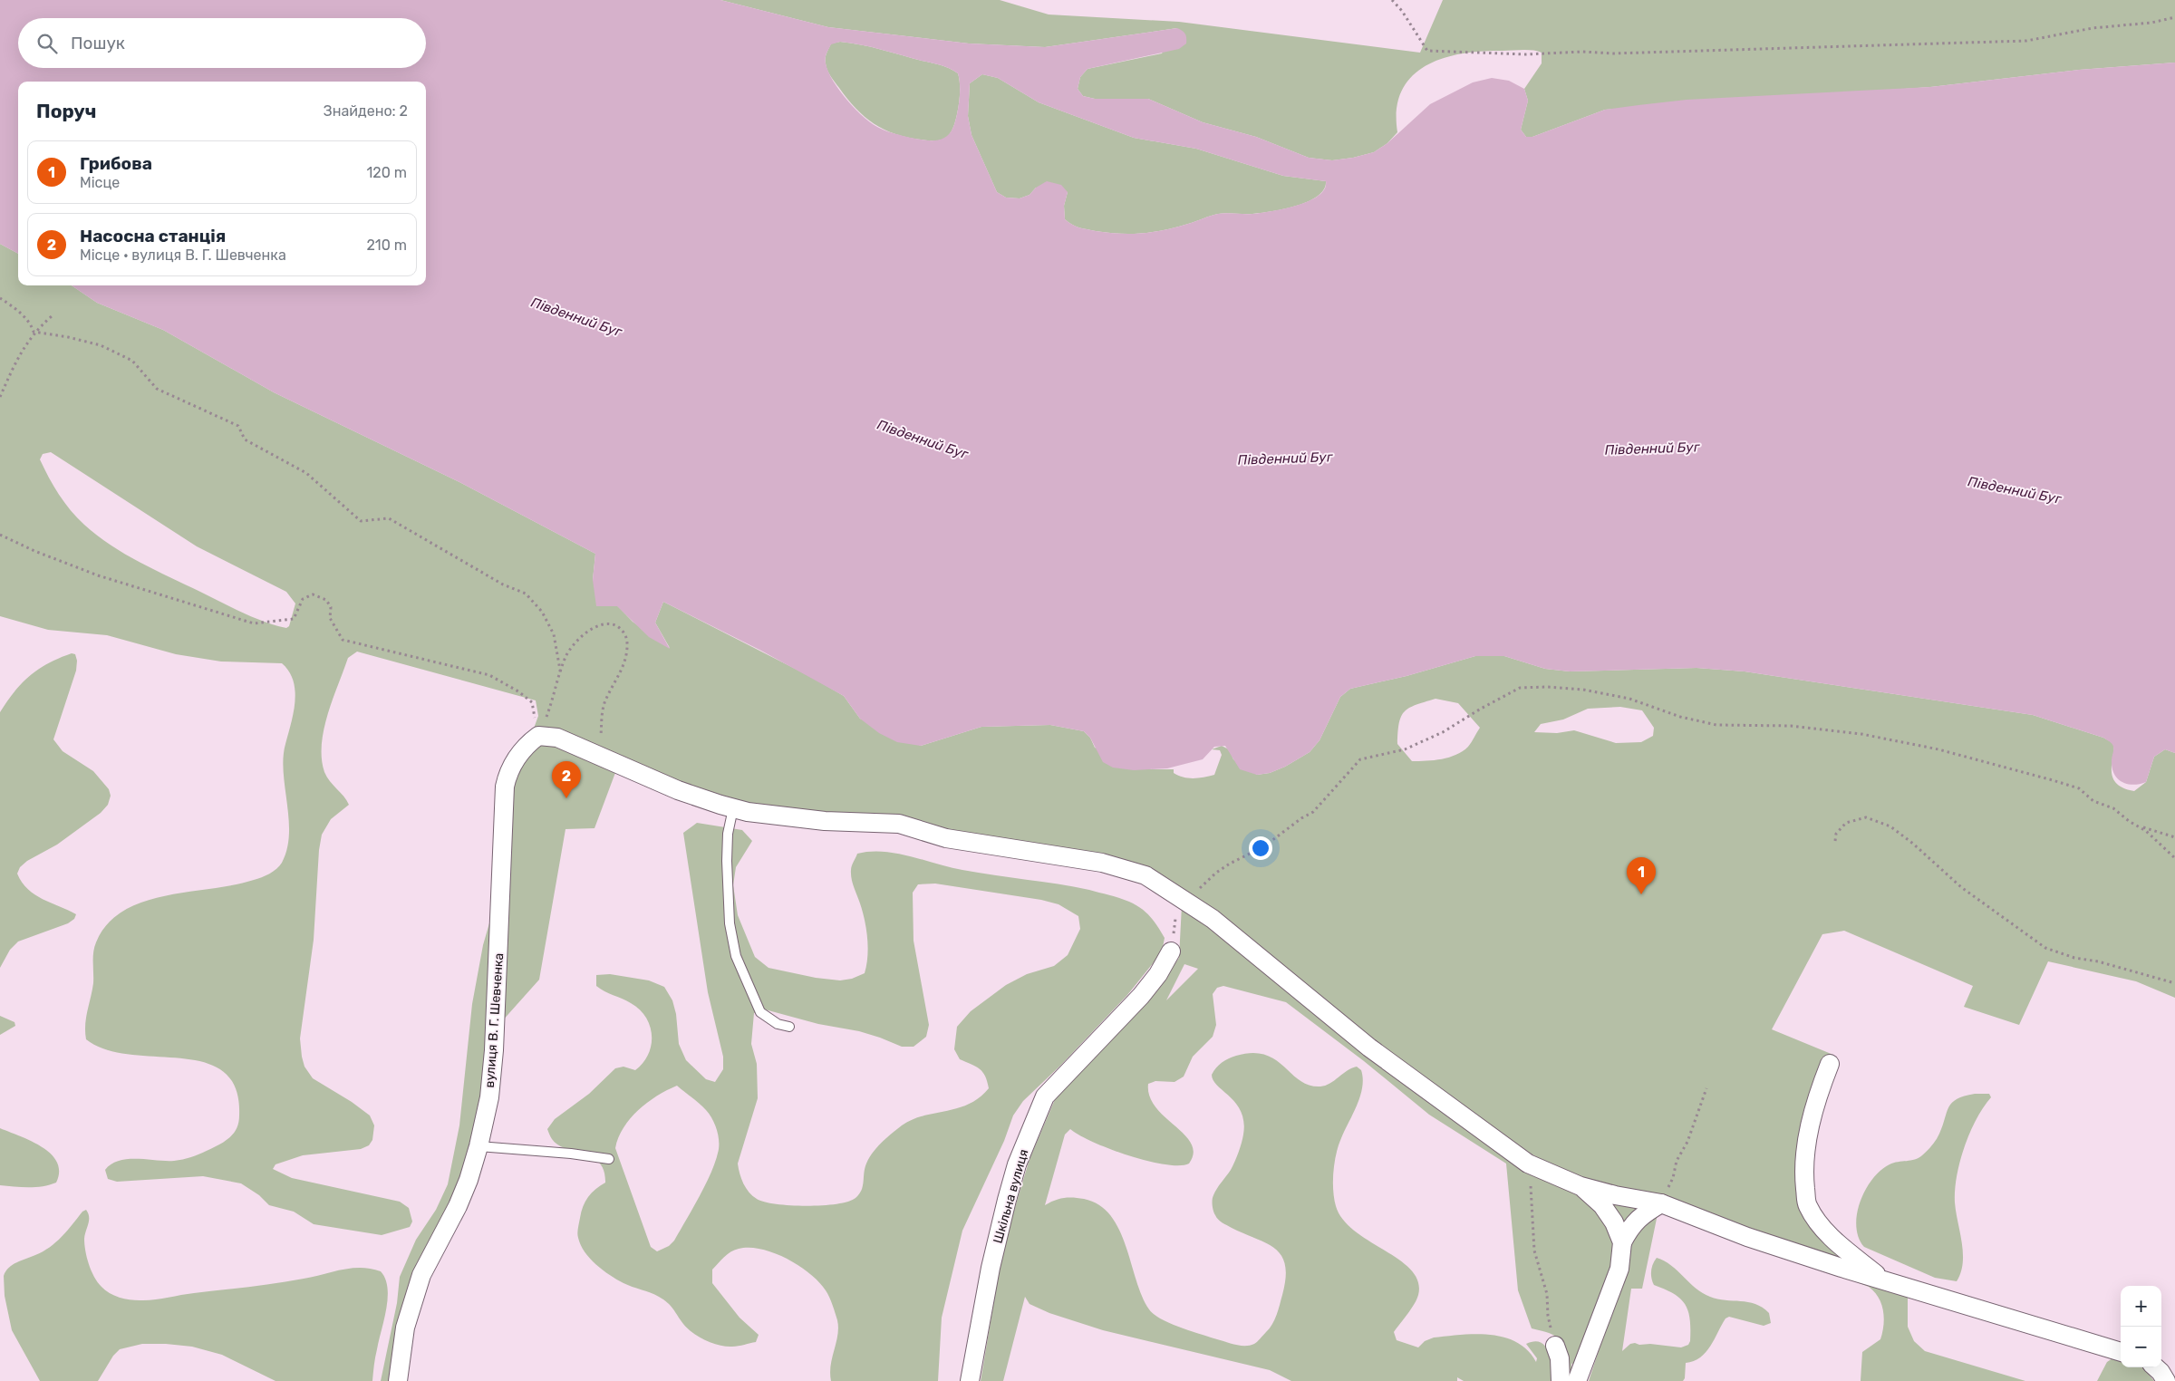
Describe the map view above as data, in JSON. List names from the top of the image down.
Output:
{
  "streets": {
    "street": ["вулиця В. Г. Шевченка", "Шкільна вулиця"]
  },
  "water": ["Південний Буг"],
  "page": {
    "search": "Пошук",
    "heading": ["Поруч", "Знайдено: 2"],
    "list": [
      {
        "mark": "1",
        "name": "Грибова",
        "note": "Місце",
        "value": "120 m"
      },
      {
        "mark": "2",
        "name": "Насосна станція",
        "note": "Місце · вулиця В. Г. Шевченка",
        "value": "210 m"
      }
    ],
    "pins": ["2", "1"],
    "map_buttons": ["+", "−"]
  }
}
